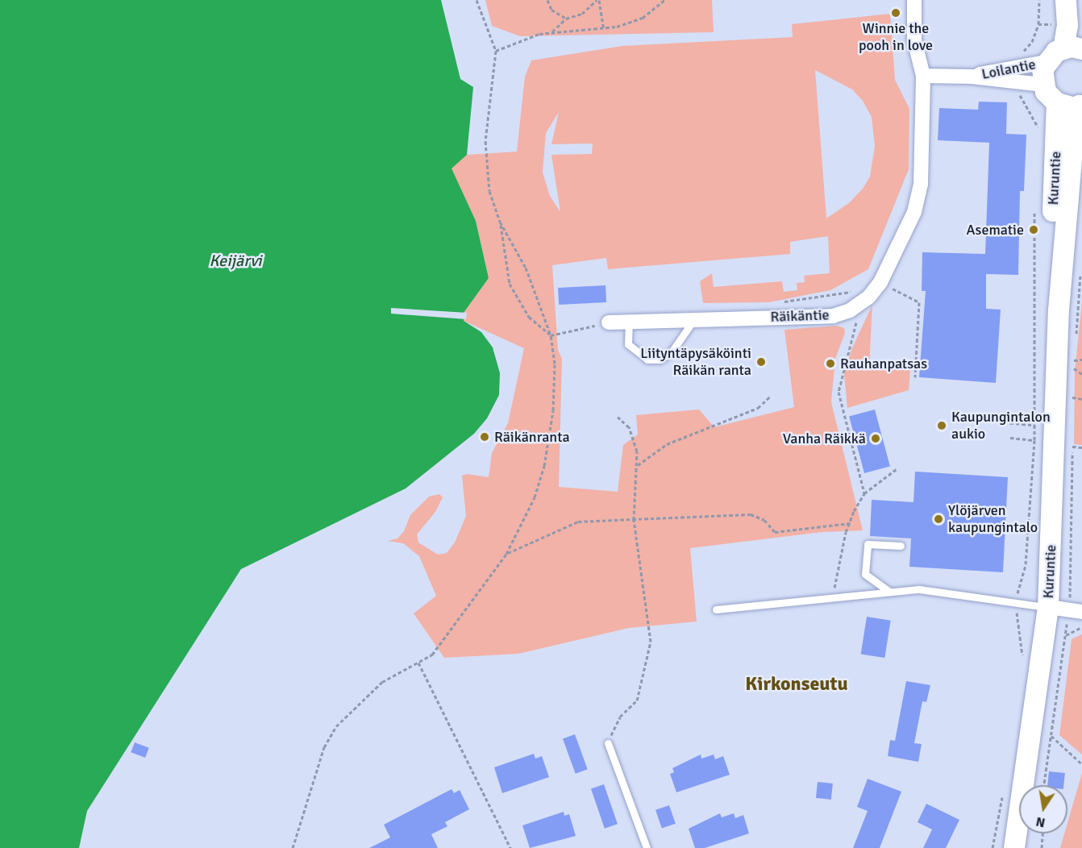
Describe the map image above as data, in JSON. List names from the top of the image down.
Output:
{
  "streets": {
    "main road": ["Kuruntie"],
    "street": ["Loilantie", "Räikäntie"]
  },
  "crossings": [
    ["Loilantie", "Räikäntie"]
  ],
  "districts": ["Kirkonseutu"],
  "water": ["Keijärvi"],
  "places": [
    "Winnie the pooh in love",
    "Asematie",
    "Liityntäpysäköinti Räikän ranta",
    "Rauhanpatsas",
    "Kaupungintalon aukio",
    "Räikänranta",
    "Vanha Räikkä",
    "Ylöjärven kaupungintalo"
  ],
  "north": "bottom"
}
